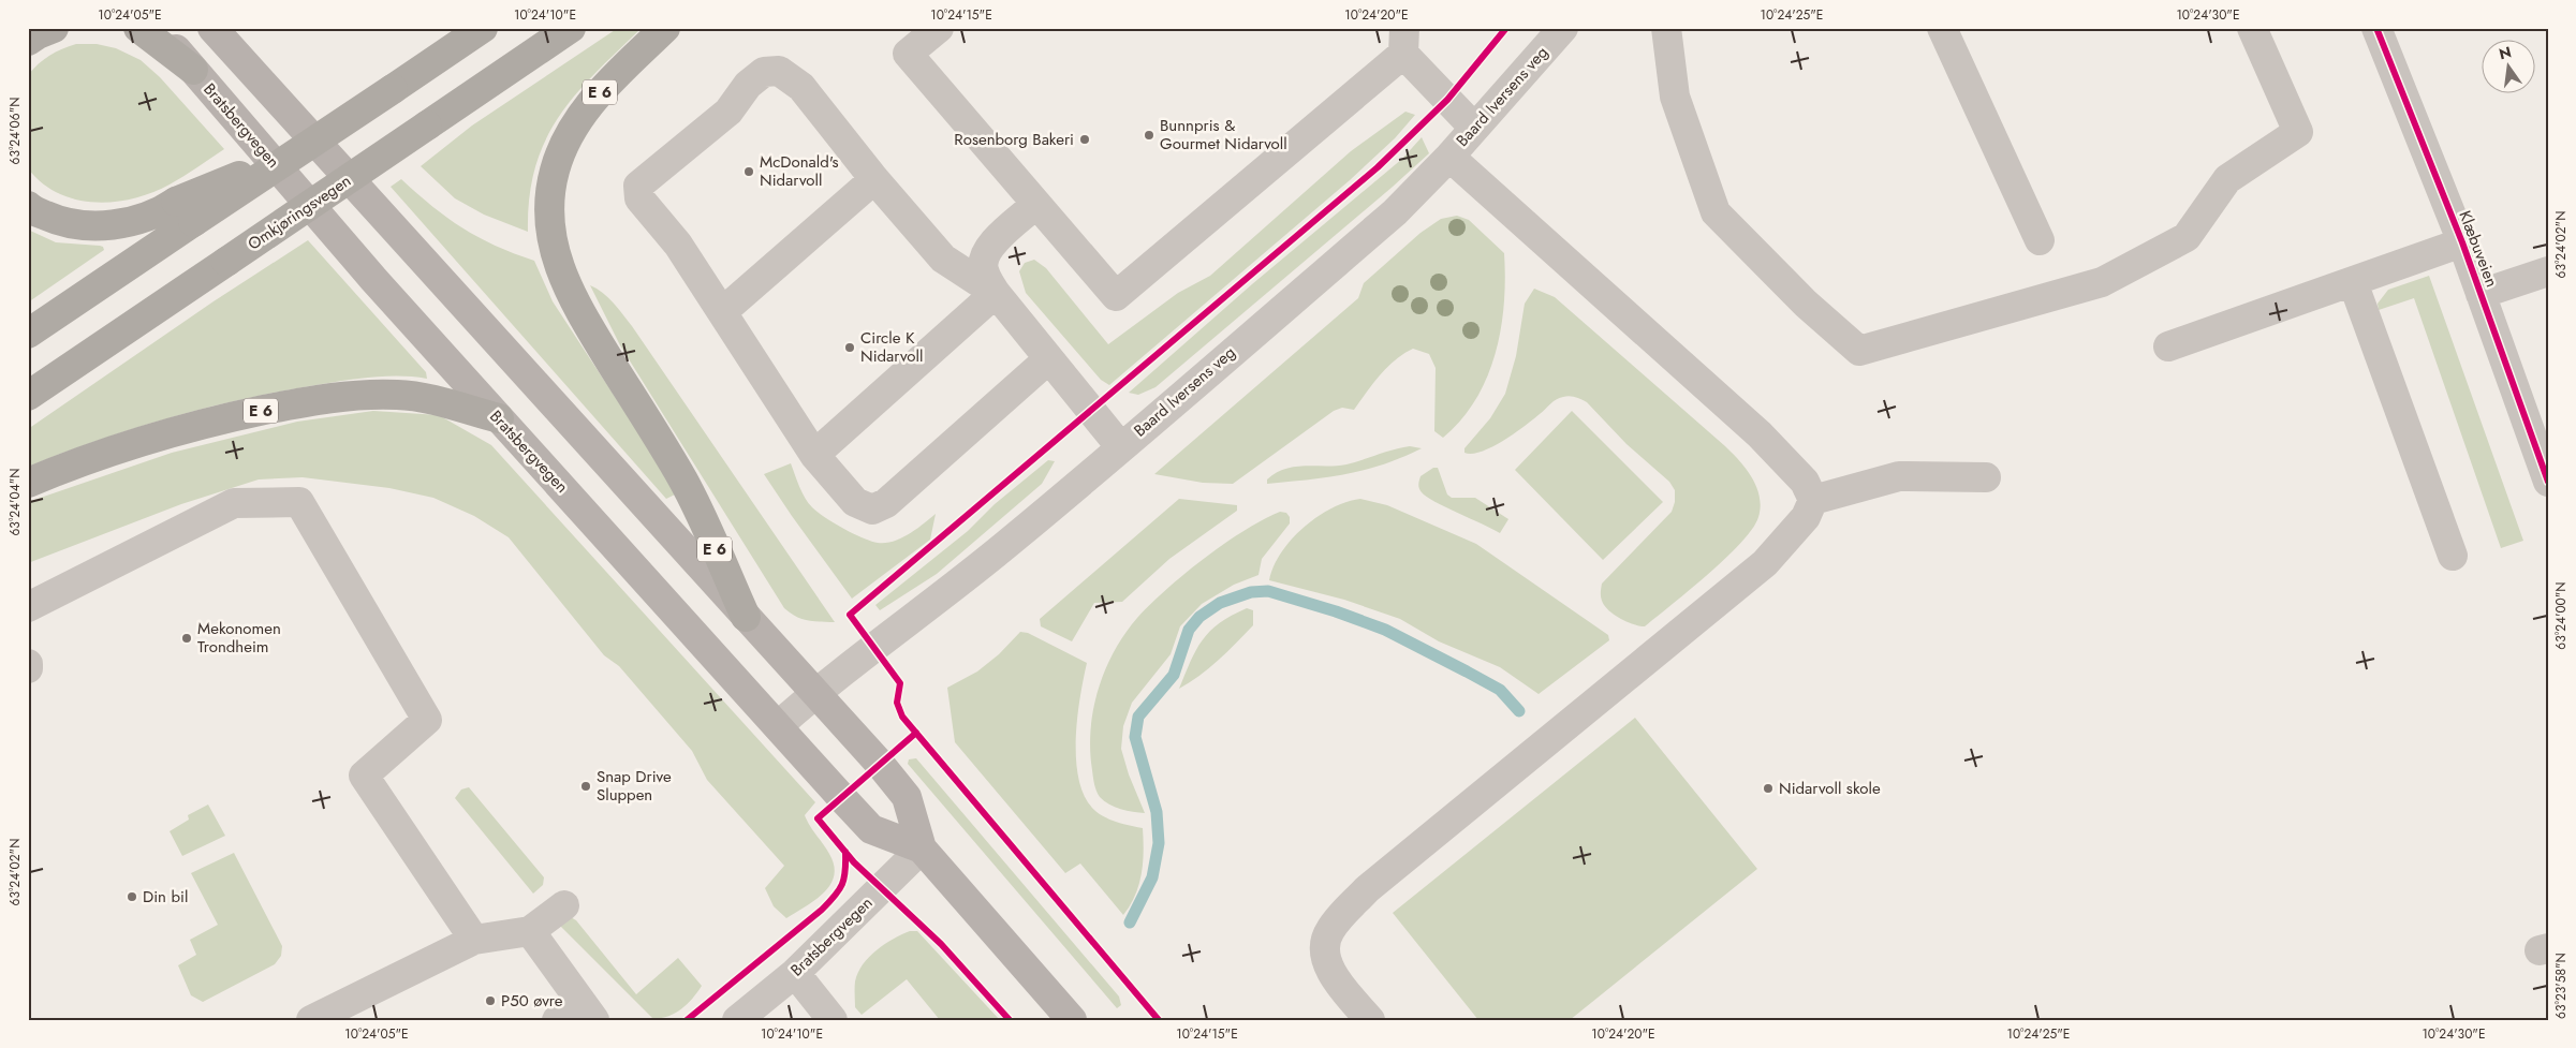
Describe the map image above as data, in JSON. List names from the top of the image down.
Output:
{
  "streets": {
    "highway": ["E 6", "Omkjøringsvegen"],
    "main road": ["Bratsbergvegen"],
    "street": ["Baard Iversens veg", "Klæbuveien"]
  },
  "crossings": [
    ["E 6", "Bratsbergvegen"],
    ["Baard Iversens veg", "Bratsbergvegen"]
  ],
  "places": [
    "Bunnpris & Gourmet Nidarvoll",
    "Rosenborg Bakeri",
    "McDonald's Nidarvoll",
    "Circle K Nidarvoll",
    "Mekonomen Trondheim",
    "Snap Drive Sluppen",
    "Nidarvoll skole",
    "Din bil",
    "P50 øvre"
  ],
  "north": "top",
  "coordinates": [
    "10°24'05\"E",
    "10°24'10\"E",
    "10°24'15\"E",
    "10°24'20\"E",
    "10°24'25\"E",
    "10°24'30\"E",
    "63°24'06\"N",
    "63°24'02\"N",
    "63°24'04\"N",
    "63°24'00\"N",
    "63°23'58\"N"
  ]
}
